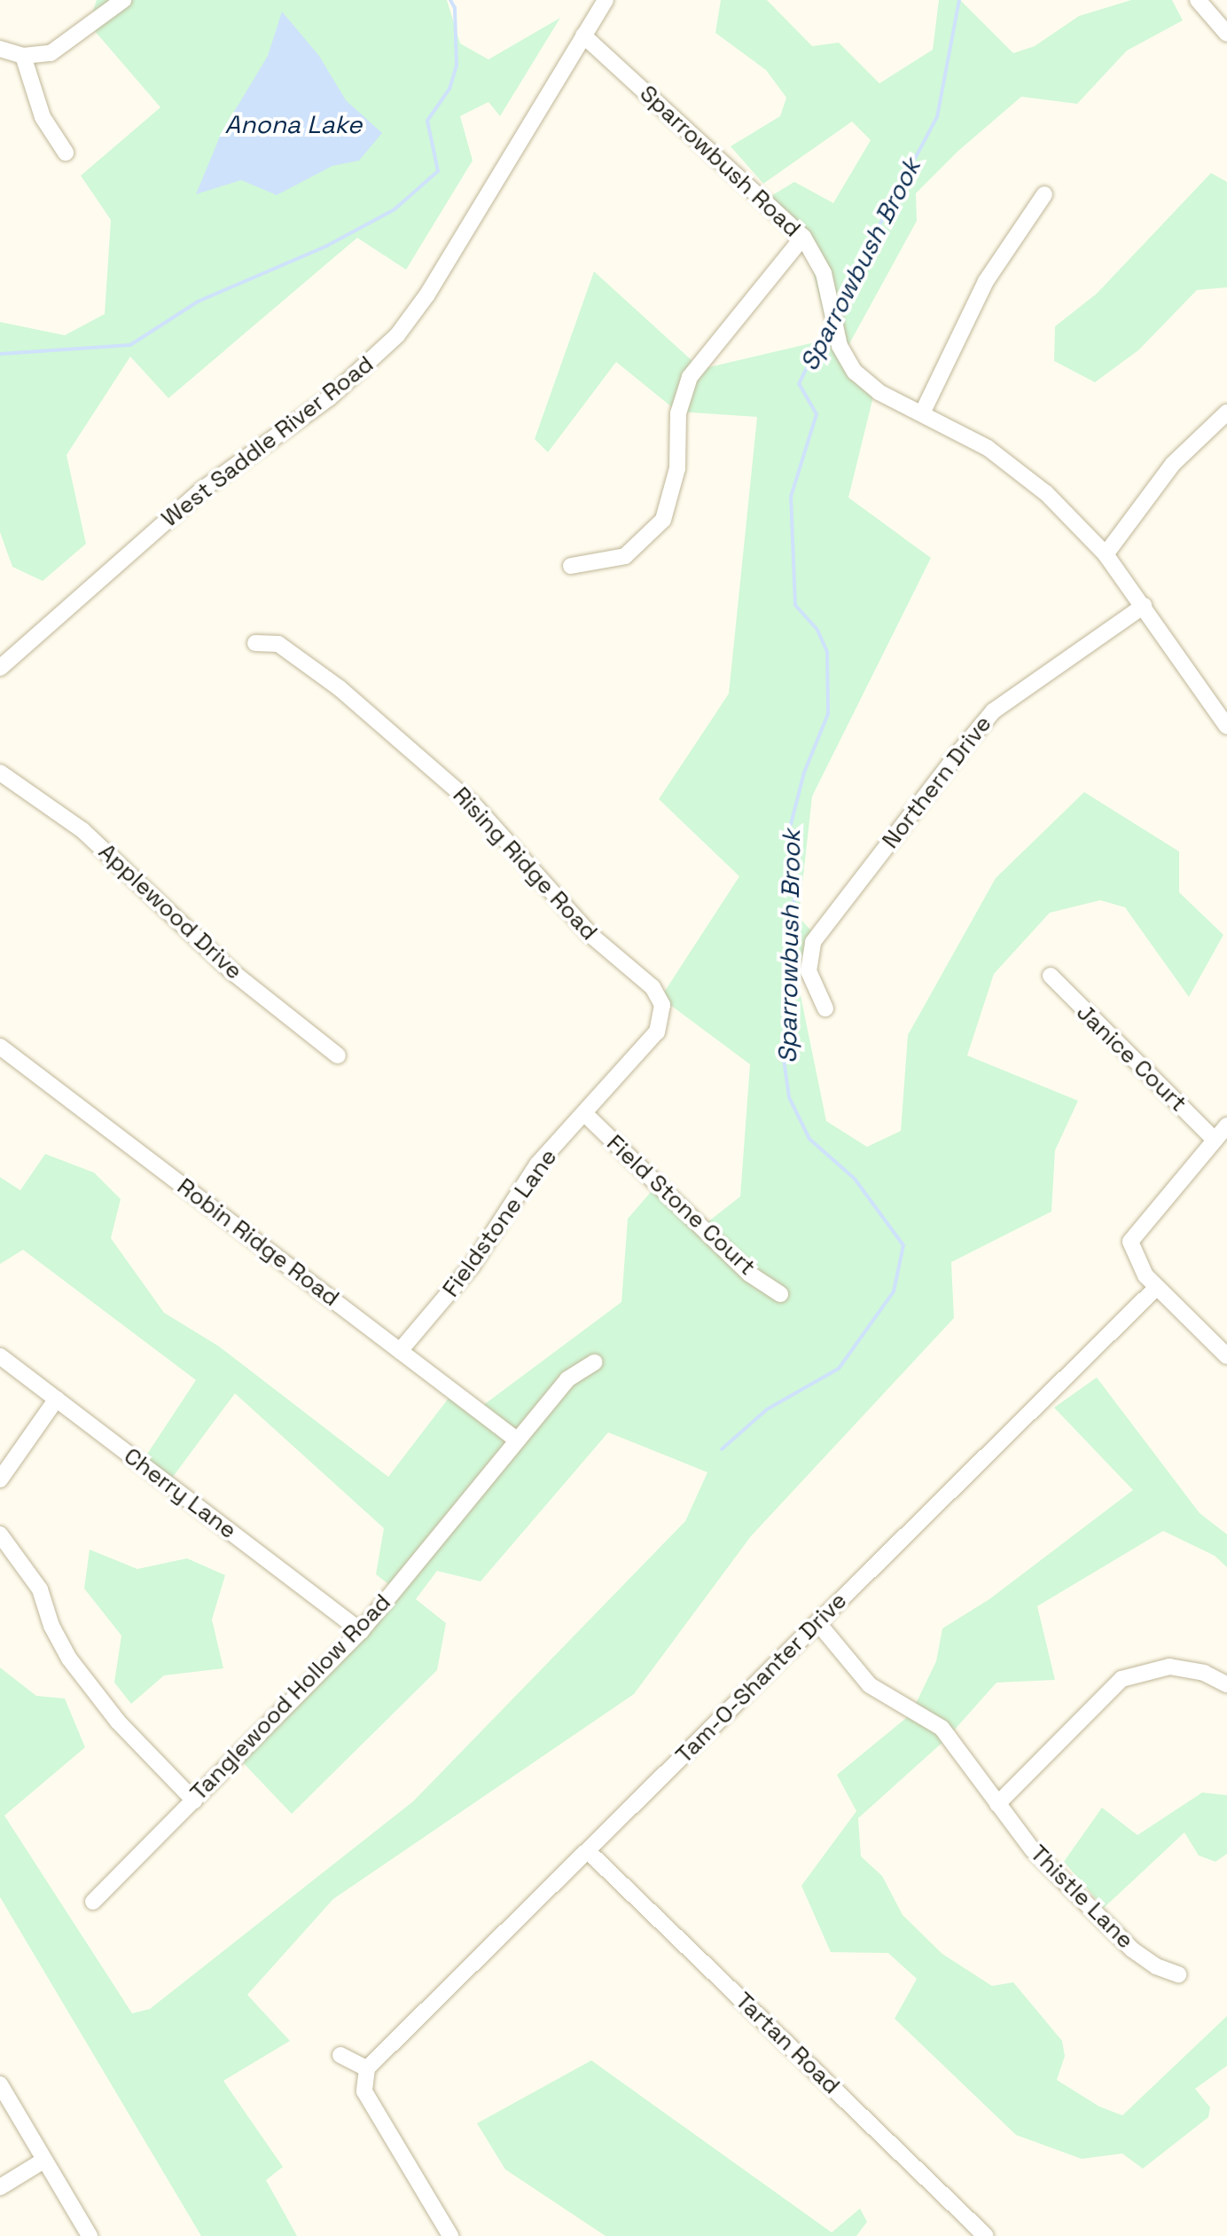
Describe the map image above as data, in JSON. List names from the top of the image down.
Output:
{
  "streets": {
    "street": [
      "Sparrowbush Road",
      "West Saddle River Road",
      "Northern Drive",
      "Rising Ridge Road",
      "Applewood Drive",
      "Janice Court",
      "Field Stone Court",
      "Fieldstone Lane",
      "Robin Ridge Road",
      "Cherry Lane",
      "Tam-O-Shanter Drive",
      "Tanglewood Hollow Road",
      "Thistle Lane",
      "Tartan Road"
    ]
  },
  "crossings": [
    ["Sparrowbush Road", "West Saddle River Road"],
    ["Sparrowbush Road", "Northern Drive"],
    ["Rising Ridge Road", "Fieldstone Lane"],
    ["Field Stone Court", "Fieldstone Lane"],
    ["Fieldstone Lane", "Robin Ridge Road"],
    ["Robin Ridge Road", "Tanglewood Hollow Road"],
    ["Cherry Lane", "Tanglewood Hollow Road"],
    ["Tam-O-Shanter Drive", "Thistle Lane"],
    ["Tam-O-Shanter Drive", "Tartan Road"]
  ],
  "water": ["Anona Lake", "Sparrowbush Brook"]
}
